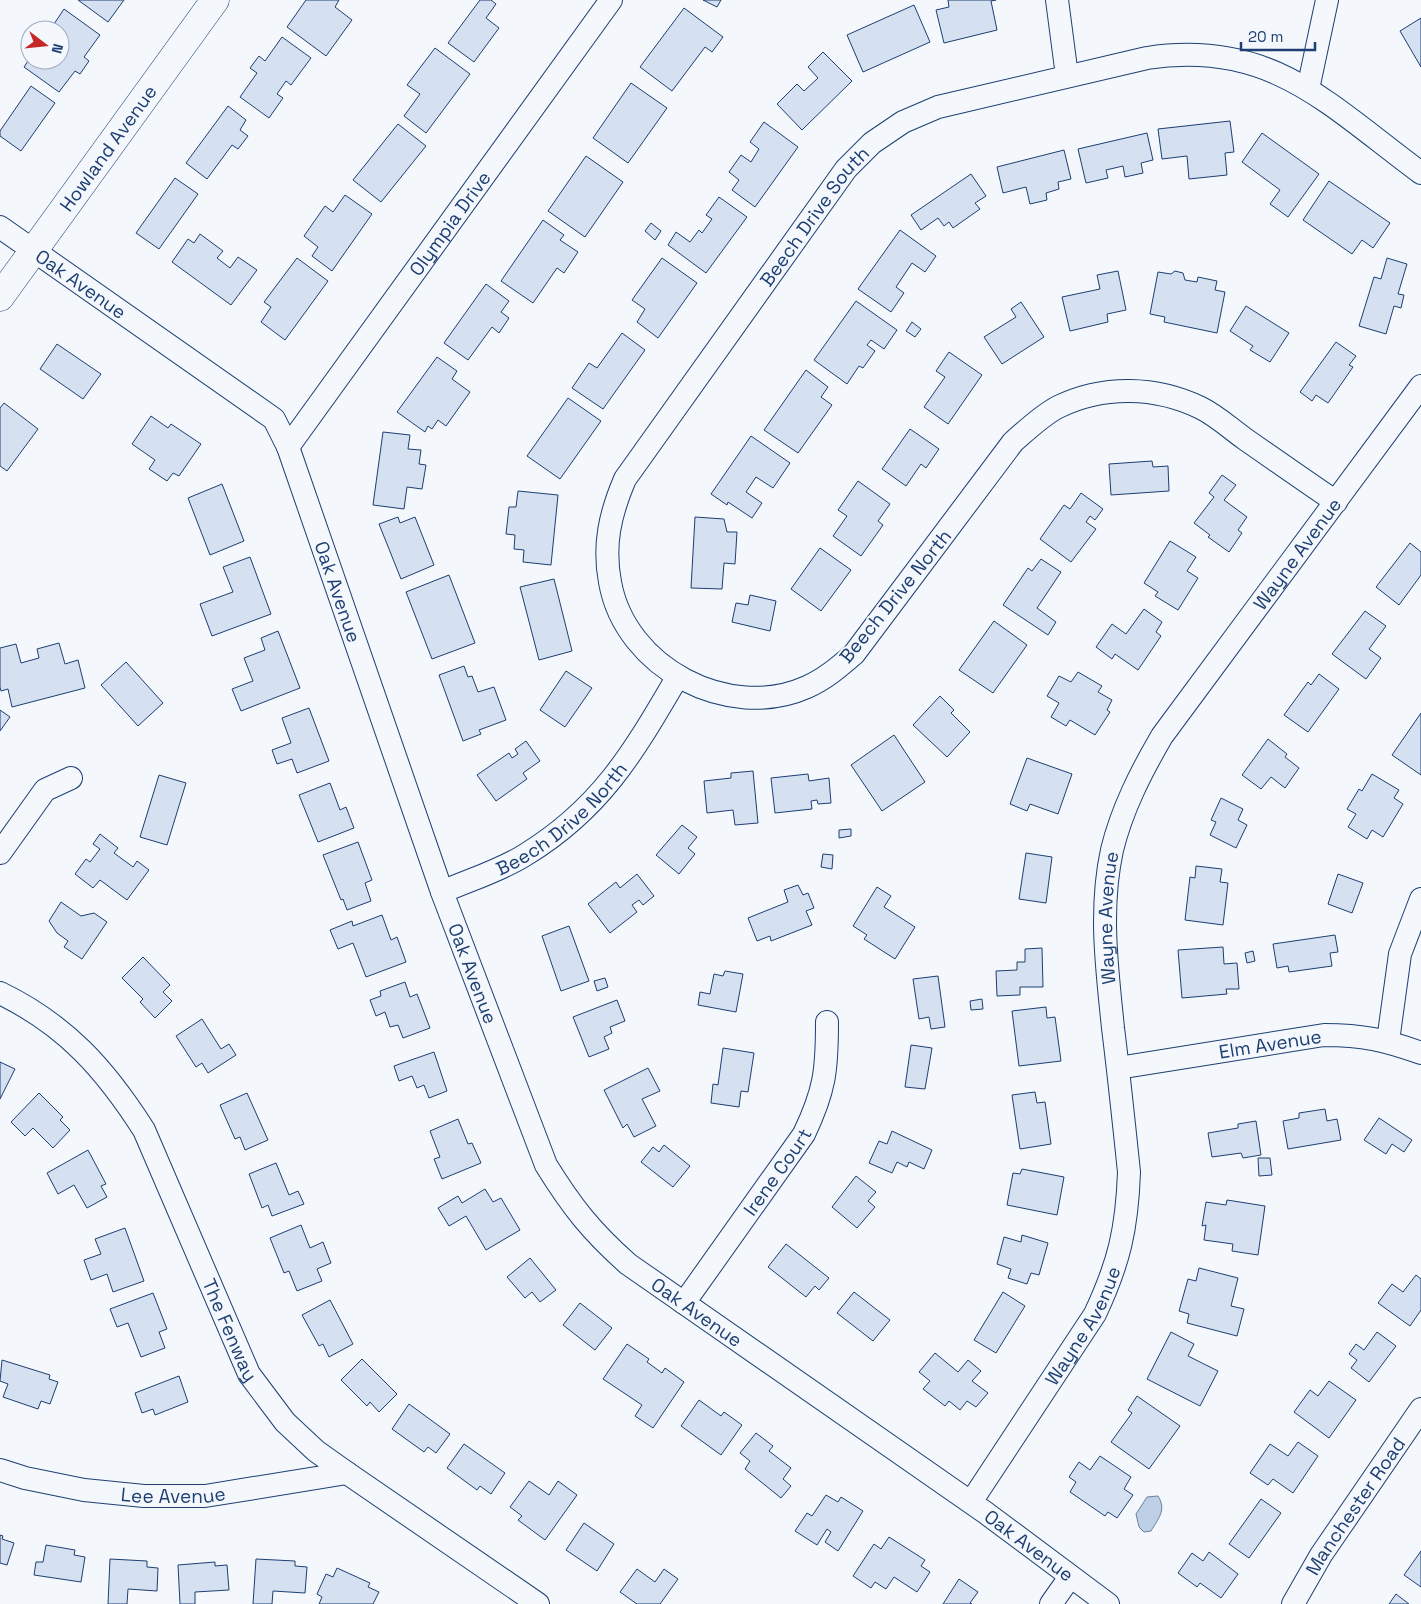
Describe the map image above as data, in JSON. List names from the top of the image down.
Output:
{
  "streets": {
    "street": [
      "Howland Avenue",
      "Beech Drive South",
      "Olympia Drive",
      "Oak Avenue",
      "Wayne Avenue",
      "Beech Drive North",
      "Elm Avenue",
      "Irene Court",
      "The Fenway",
      "Lee Avenue",
      "Manchester Road"
    ]
  },
  "crossings": [
    ["Howland Avenue", "Oak Avenue"],
    ["Beech Drive South", "Beech Drive North"],
    ["Olympia Drive", "Oak Avenue"],
    ["Oak Avenue", "Wayne Avenue"],
    ["Oak Avenue", "Beech Drive North"],
    ["Oak Avenue", "Irene Court"],
    ["Wayne Avenue", "Beech Drive North"],
    ["Wayne Avenue", "Elm Avenue"],
    ["The Fenway", "Lee Avenue"]
  ],
  "scale_bar": "20 m",
  "north": "right"
}
